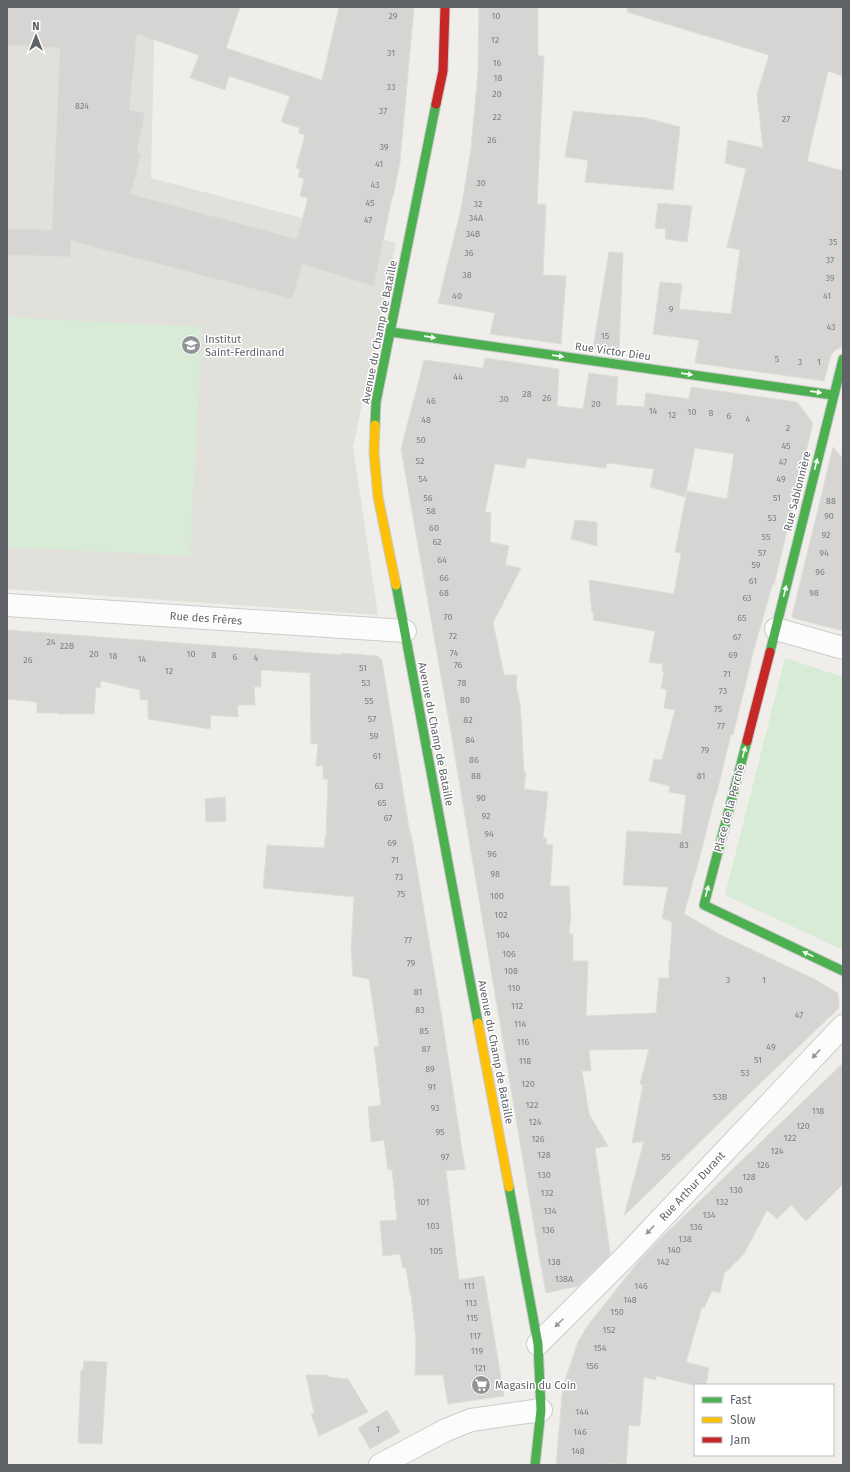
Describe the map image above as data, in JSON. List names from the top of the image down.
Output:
{
  "streets": {
    "street": [
      "Avenue du Champ de Bataille",
      "Rue Victor Dieu",
      "Rue Sablonnière",
      "Rue des Frères",
      "Place de la Perche",
      "Rue Arthur Durant"
    ]
  },
  "crossings": [
    ["Avenue du Champ de Bataille", "Rue Victor Dieu"],
    ["Avenue du Champ de Bataille", "Rue des Frères"],
    ["Avenue du Champ de Bataille", "Rue Arthur Durant"],
    ["Rue Victor Dieu", "Rue Sablonnière"],
    ["Rue Sablonnière", "Place de la Perche"]
  ],
  "one_way": ["Rue Victor Dieu", "Rue Sablonnière", "Rue Arthur Durant"],
  "places": {
    "school or university": ["Institut Saint-Ferdinand"],
    "supermarket": ["Magasin du Coin"]
  },
  "house_numbers": [
    "29",
    "10",
    "12",
    "31",
    "16",
    "18",
    "33",
    "20",
    "824",
    "37",
    "22",
    "27",
    "26",
    "39",
    "41",
    "30",
    "43",
    "45",
    "32",
    "34A",
    "47",
    "34B",
    "35",
    "36",
    "37",
    "38",
    "39",
    "40",
    "41",
    "9",
    "43",
    "15",
    "5",
    "3",
    "1",
    "44",
    "28",
    "26",
    "30",
    "46",
    "20",
    "14",
    "10",
    "8",
    "12",
    "6",
    "4",
    "48",
    "2",
    "50",
    "45",
    "52",
    "47",
    "54",
    "49",
    "56",
    "51",
    "88",
    "58",
    "90",
    "53",
    "60",
    "92",
    "55",
    "62",
    "57",
    "94",
    "64",
    "59",
    "96",
    "66",
    "61",
    "68",
    "98",
    "63",
    "70",
    "65",
    "72",
    "67",
    "24",
    "22B",
    "74",
    "20",
    "10",
    "8",
    "69",
    "18",
    "6",
    "4",
    "14",
    "26",
    "76",
    "51",
    "12",
    "71",
    "53",
    "78",
    "73",
    "80",
    "55",
    "75",
    "57",
    "82",
    "77",
    "59",
    "84",
    "79",
    "61",
    "86",
    "88",
    "81",
    "63",
    "90",
    "65",
    "92",
    "67",
    "94",
    "69",
    "83",
    "96",
    "71",
    "98",
    "73",
    "75",
    "100",
    "102",
    "104",
    "77",
    "106",
    "79",
    "108",
    "3",
    "1",
    "110",
    "81",
    "112",
    "83",
    "47",
    "114",
    "85",
    "116",
    "49",
    "87",
    "51",
    "118",
    "89",
    "53",
    "120",
    "91",
    "53B",
    "122",
    "93",
    "118",
    "124",
    "120",
    "95",
    "122",
    "126",
    "124",
    "128",
    "97",
    "55",
    "126",
    "130",
    "128",
    "130",
    "132",
    "101",
    "132",
    "134",
    "134",
    "103",
    "136",
    "136",
    "138",
    "140",
    "105",
    "138",
    "142",
    "138A",
    "111",
    "146",
    "148",
    "113",
    "150",
    "115",
    "152",
    "117",
    "154",
    "119",
    "156",
    "121",
    "144",
    "1",
    "146",
    "148"
  ],
  "legend": ["Fast", "Slow", "Jam"],
  "north": "top"
}
